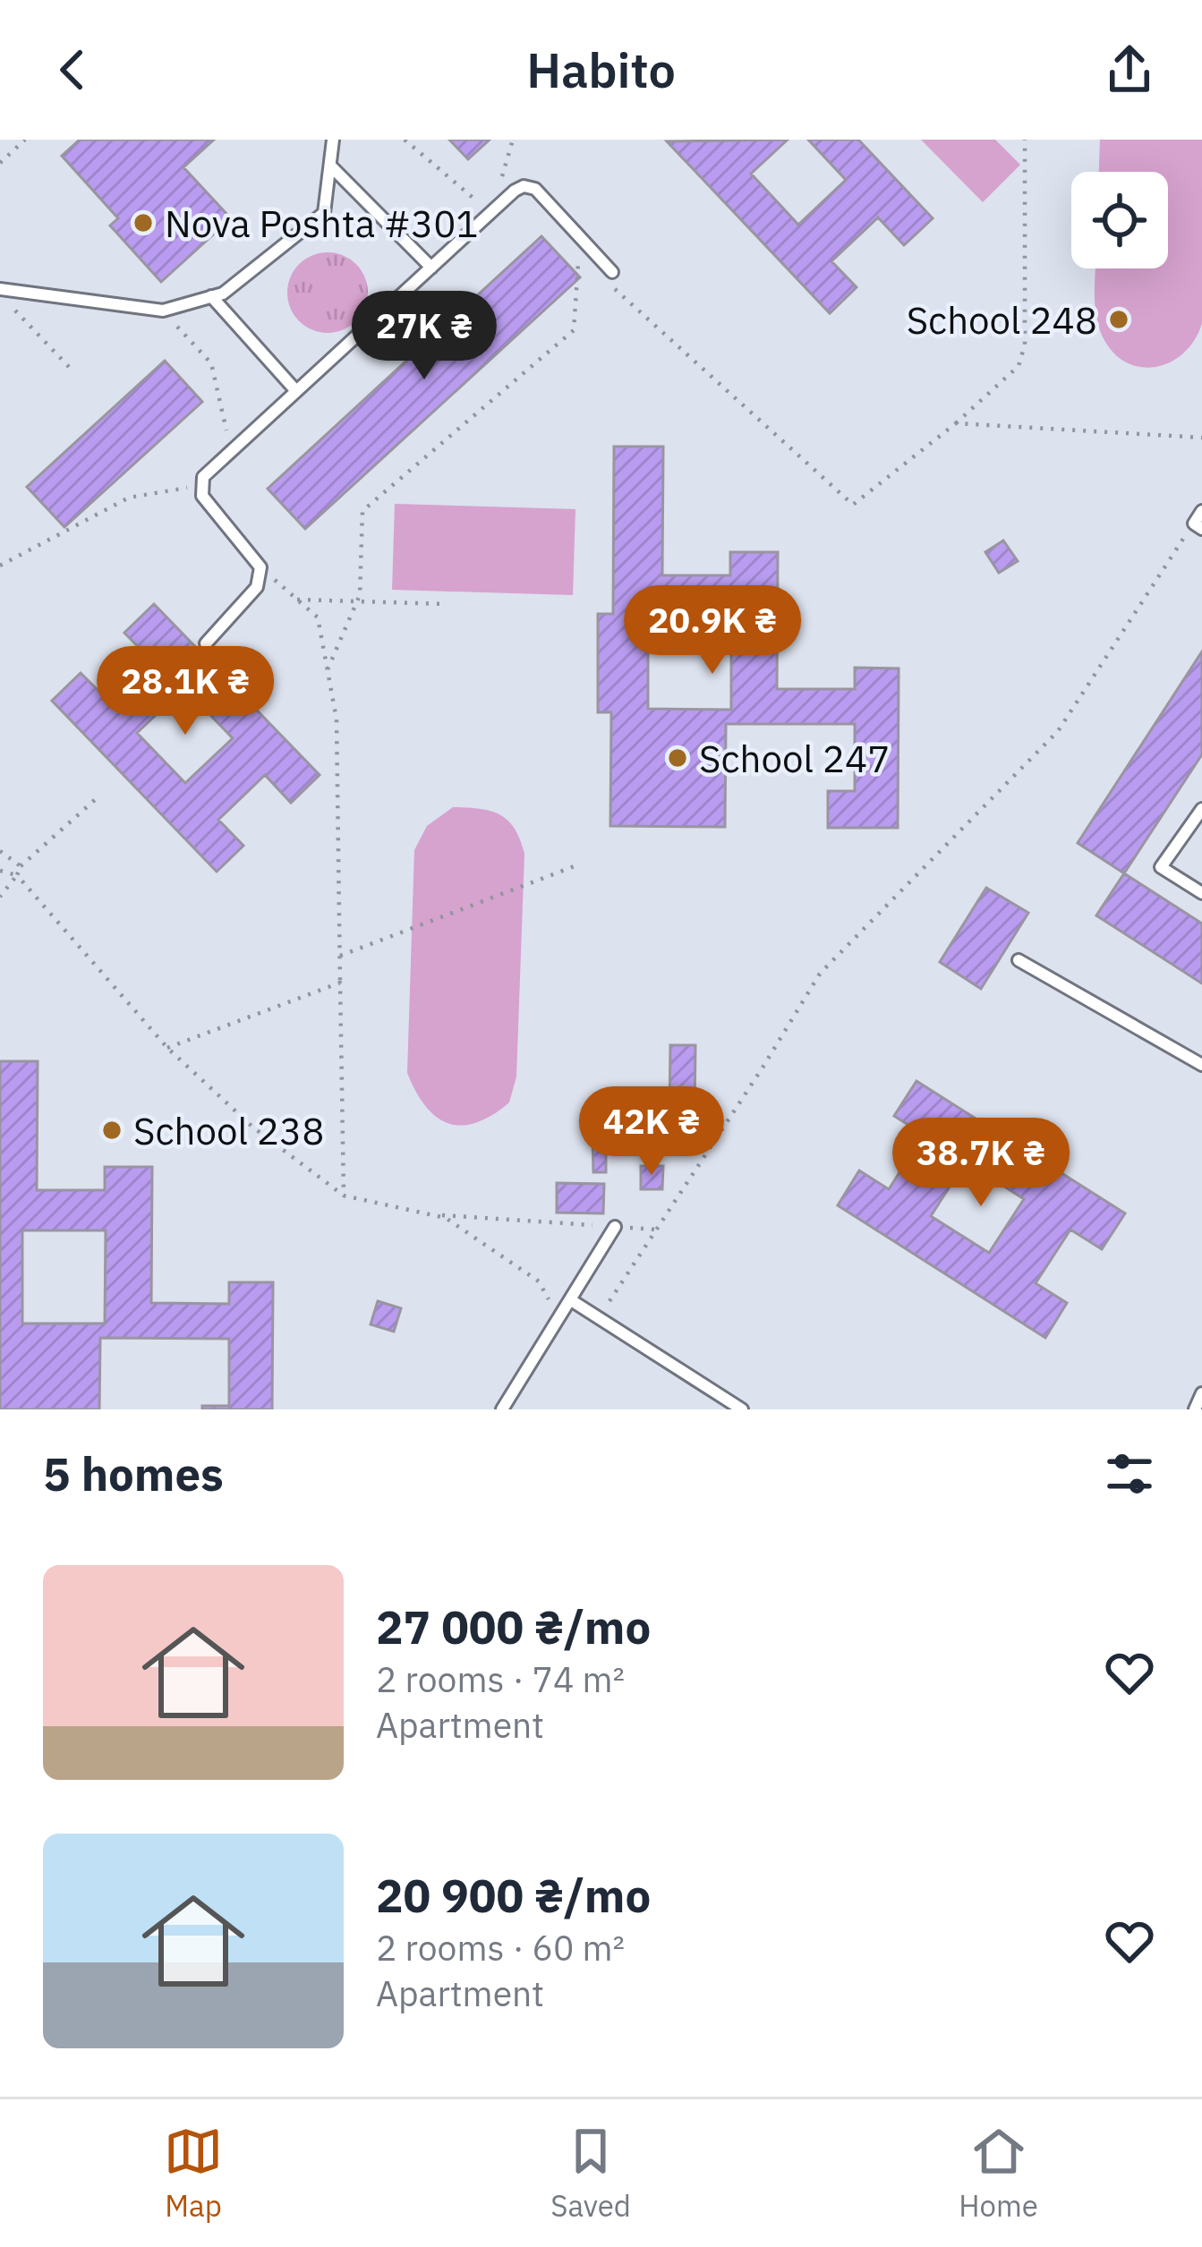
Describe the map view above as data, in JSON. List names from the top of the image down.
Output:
{
  "places": [
    "Nova Poshta #301",
    "School 248",
    "School 247",
    "School 238"
  ],
  "page": {
    "header": "Habito",
    "price": [
      "27K ₴",
      "20.9K ₴",
      "28.1K ₴",
      "42K ₴",
      "38.7K ₴"
    ],
    "heading": "5 homes",
    "list": [
      {
        "name": "27 000 ₴/mo",
        "note": "2 rooms · 74 m² · Apartment"
      },
      {
        "name": "20 900 ₴/mo",
        "note": "2 rooms · 60 m² · Apartment"
      }
    ],
    "tabs": ["Map", "Saved", "Home"]
  }
}
